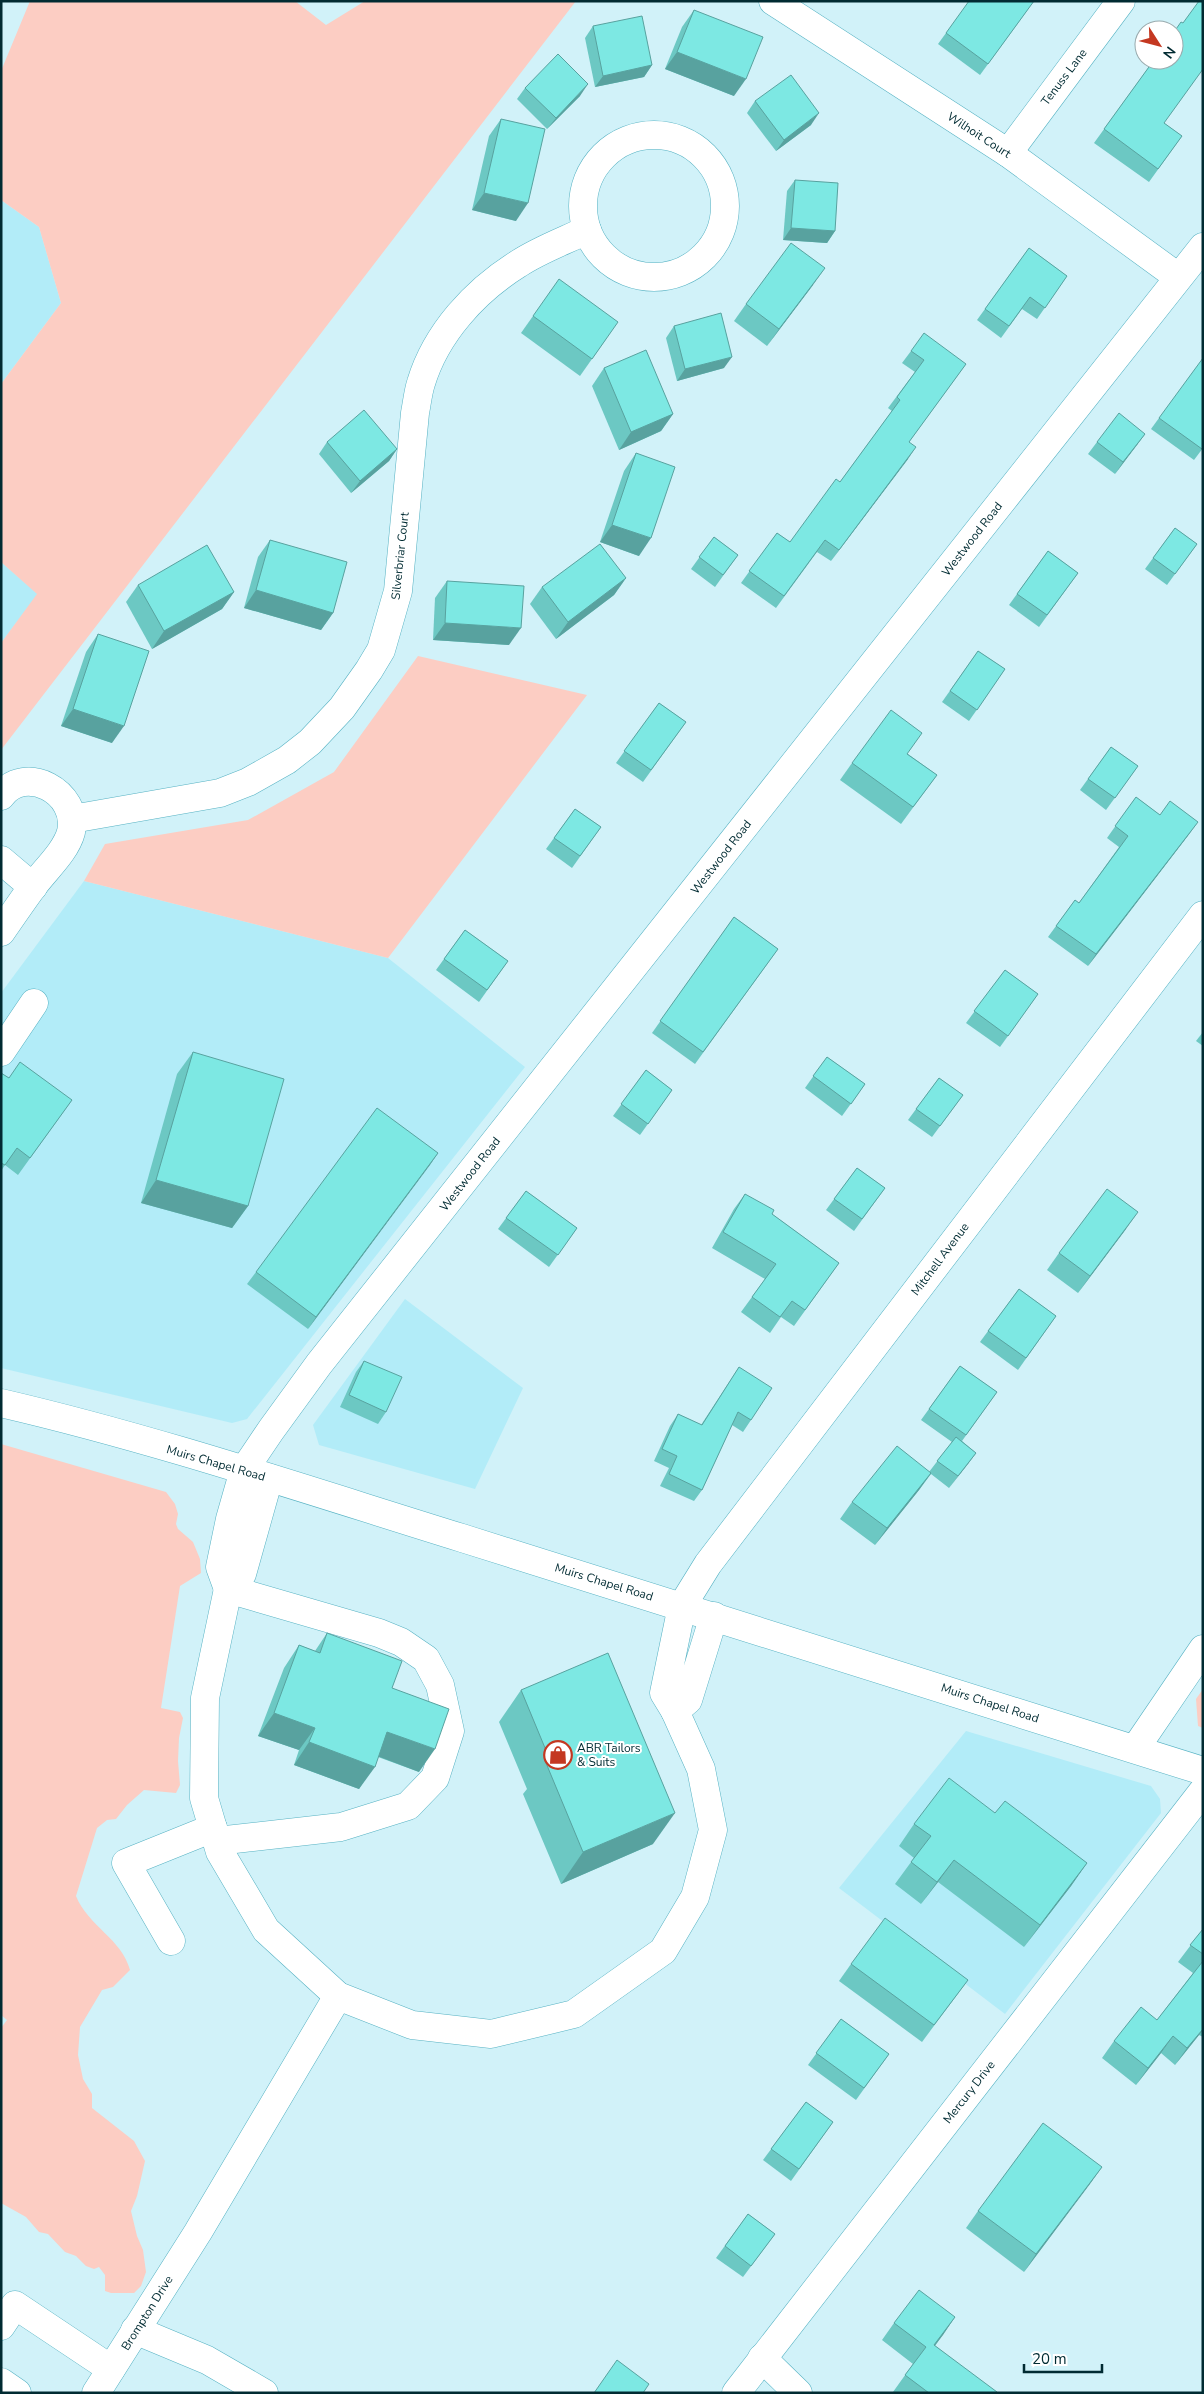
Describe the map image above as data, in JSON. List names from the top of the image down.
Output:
{
  "streets": {
    "street": [
      "Tenuss Lane",
      "Wilhoit Court",
      "Westwood Road",
      "Silverbriar Court",
      "Mitchell Avenue",
      "Muirs Chapel Road",
      "Mercury Drive",
      "Brompton Drive"
    ]
  },
  "crossings": [
    ["Tenuss Lane", "Wilhoit Court"],
    ["Wilhoit Court", "Westwood Road"],
    ["Westwood Road", "Muirs Chapel Road"],
    ["Mitchell Avenue", "Muirs Chapel Road"]
  ],
  "places": {
    "shop": ["ABR Tailors & Suits"]
  },
  "scale_bar": "20 m",
  "north": "bottom right"
}
